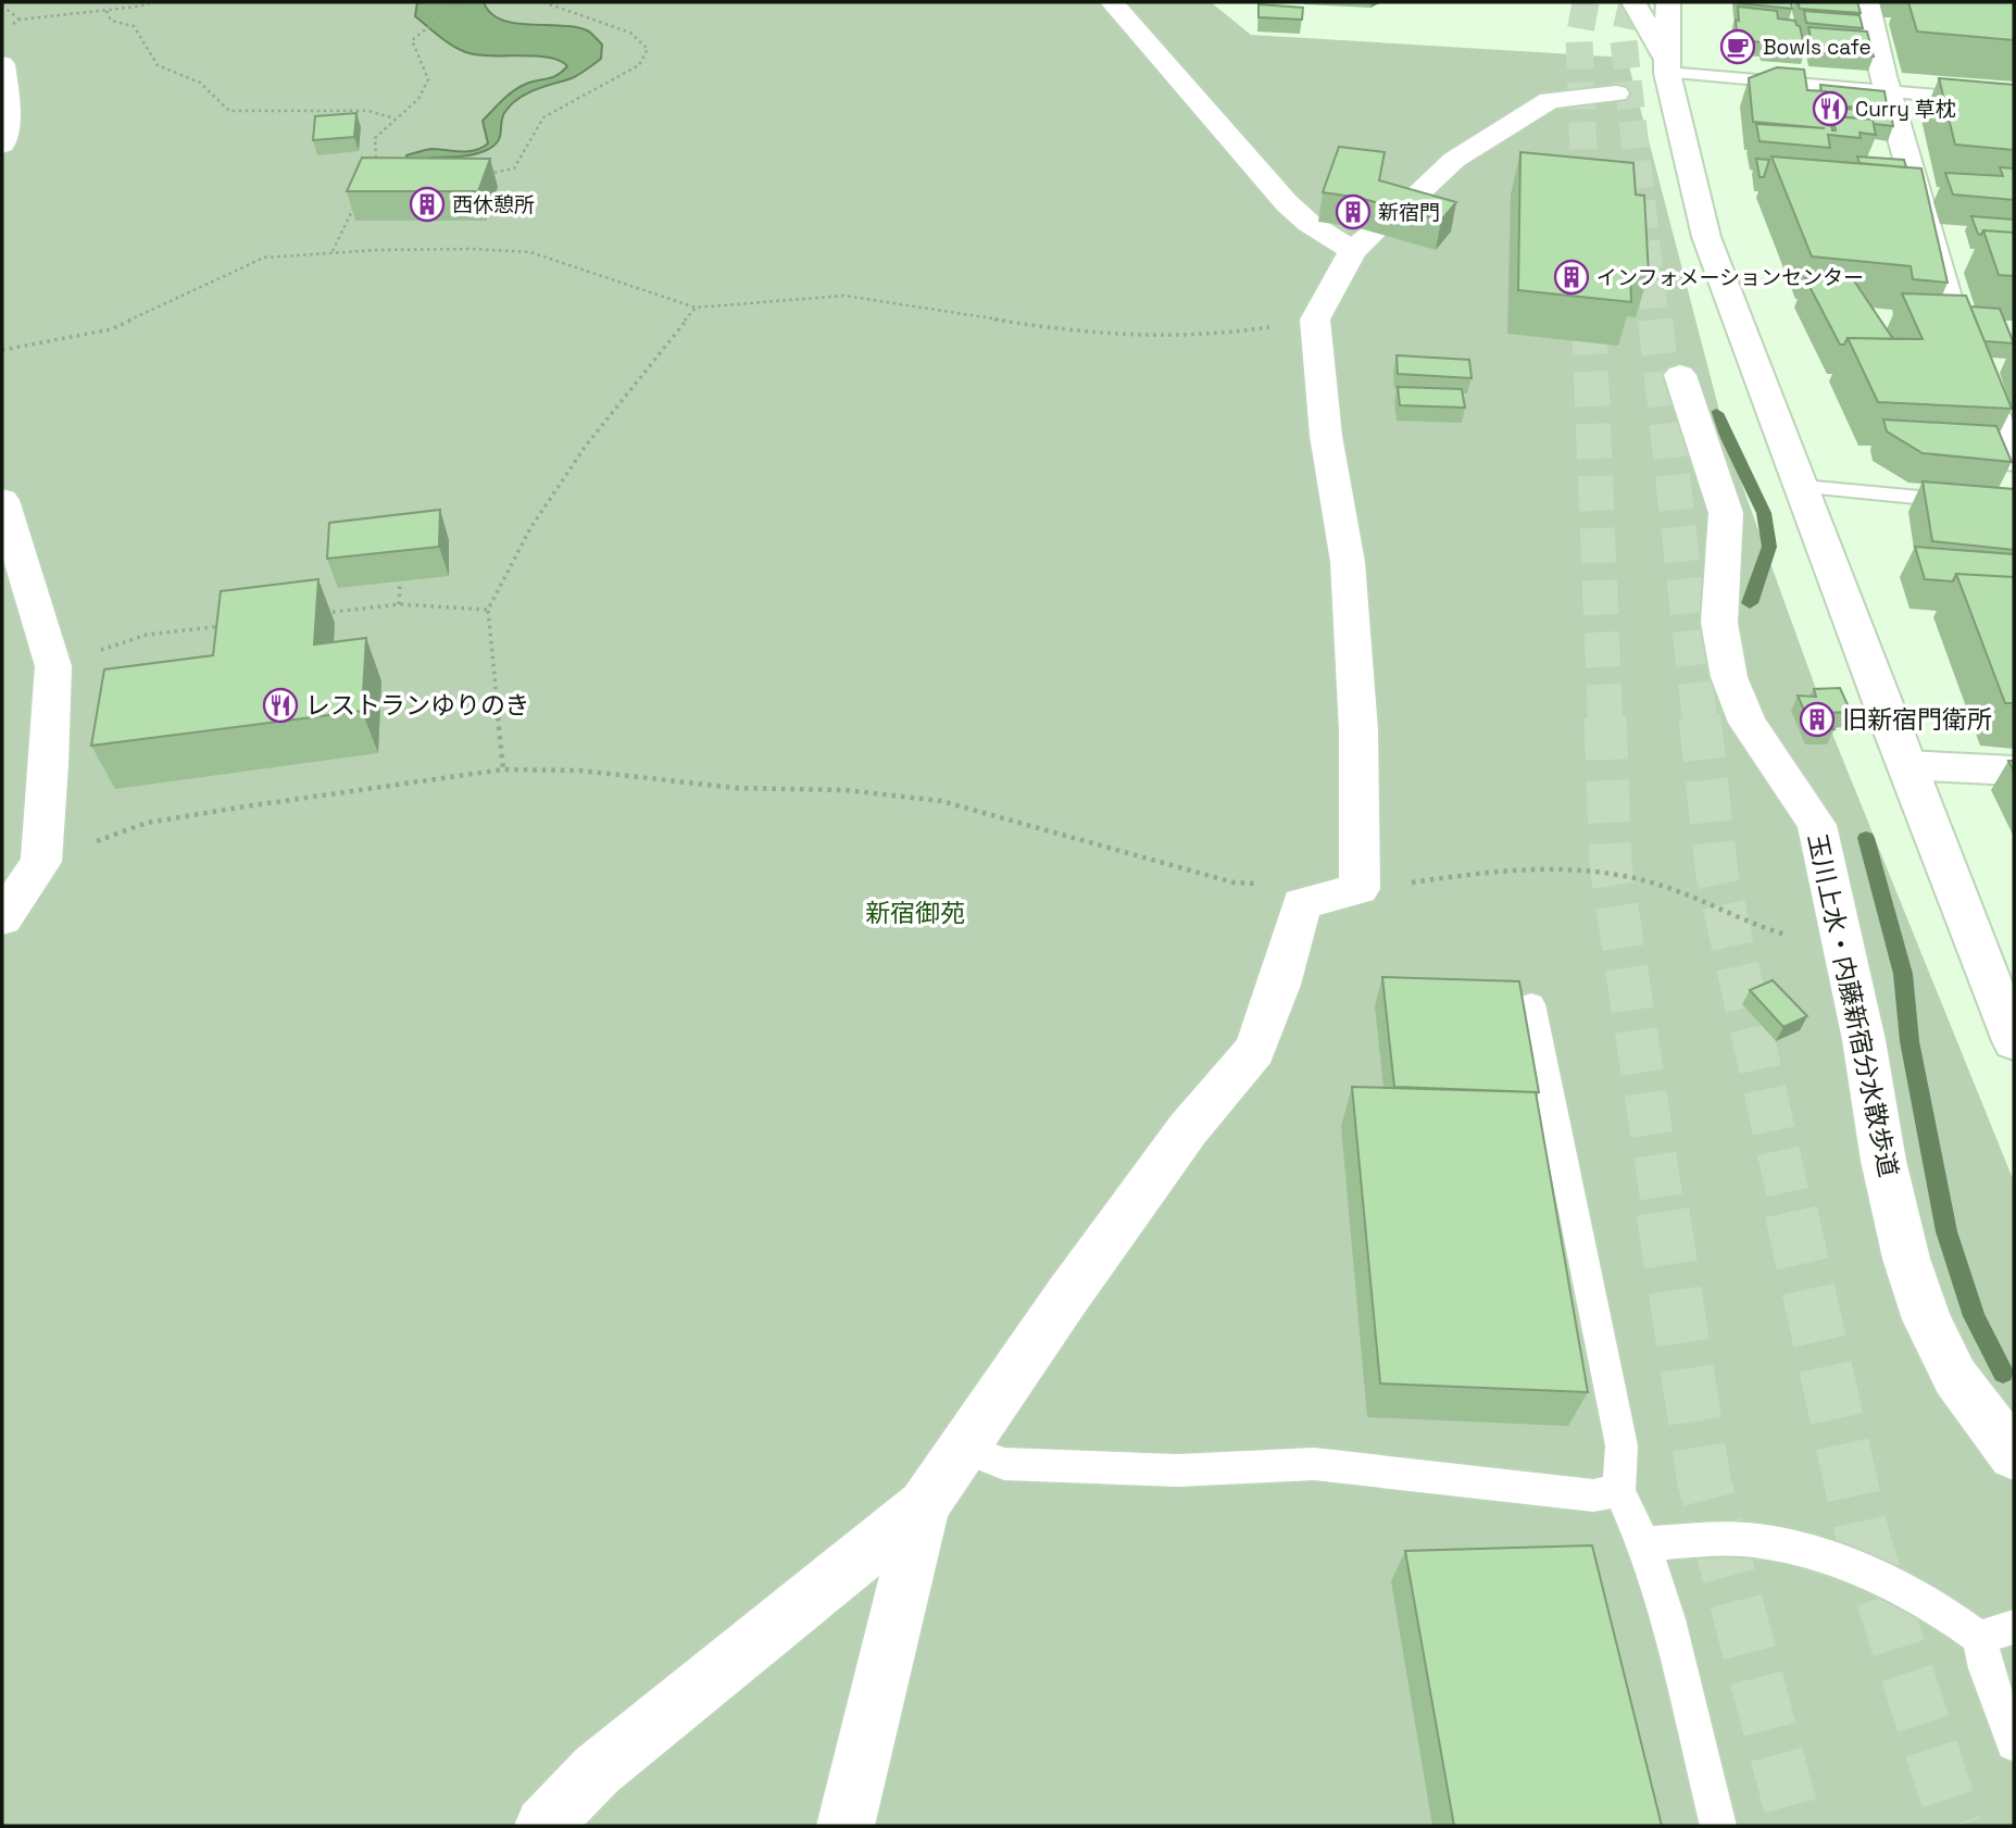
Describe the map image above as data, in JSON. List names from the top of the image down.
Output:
{
  "streets": {
    "street": ["玉川上水・内藤新宿分水散歩道"]
  },
  "parks": ["新宿御苑"],
  "places": {
    "cafe": ["Bowls cafe"],
    "restaurant": ["Curry 草枕", "レストランゆりのき"],
    "building": [
      "西休憩所",
      "新宿門",
      "インフォメーションセンター",
      "旧新宿門衛所"
    ]
  }
}
